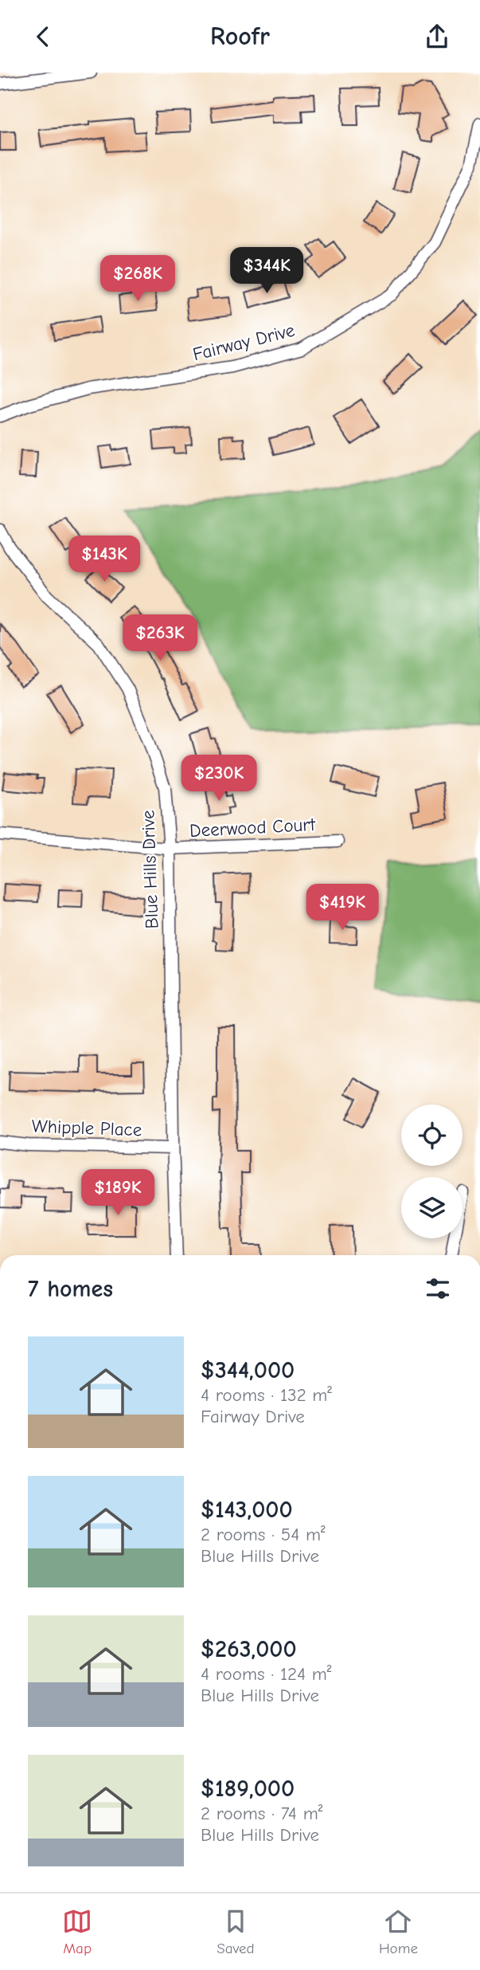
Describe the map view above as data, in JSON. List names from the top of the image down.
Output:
{
  "streets": {
    "street": [
      "Fairway Drive",
      "Deerwood Court",
      "Blue Hills Drive",
      "Whipple Place"
    ]
  },
  "crossings": [
    ["Deerwood Court", "Blue Hills Drive"],
    ["Blue Hills Drive", "Whipple Place"]
  ],
  "page": {
    "header": "Roofr",
    "price": [
      "$344K",
      "$268K",
      "$143K",
      "$263K",
      "$230K",
      "$419K",
      "$189K"
    ],
    "heading": "7 homes",
    "list": [
      {
        "name": "$344,000",
        "note": "4 rooms · 132 m² · Fairway Drive"
      },
      {
        "name": "$143,000",
        "note": "2 rooms · 54 m² · Blue Hills Drive"
      },
      {
        "name": "$263,000",
        "note": "4 rooms · 124 m² · Blue Hills Drive"
      },
      {
        "name": "$189,000",
        "note": "2 rooms · 74 m² · Blue Hills Drive"
      }
    ],
    "tabs": ["Map", "Saved", "Home"]
  }
}
